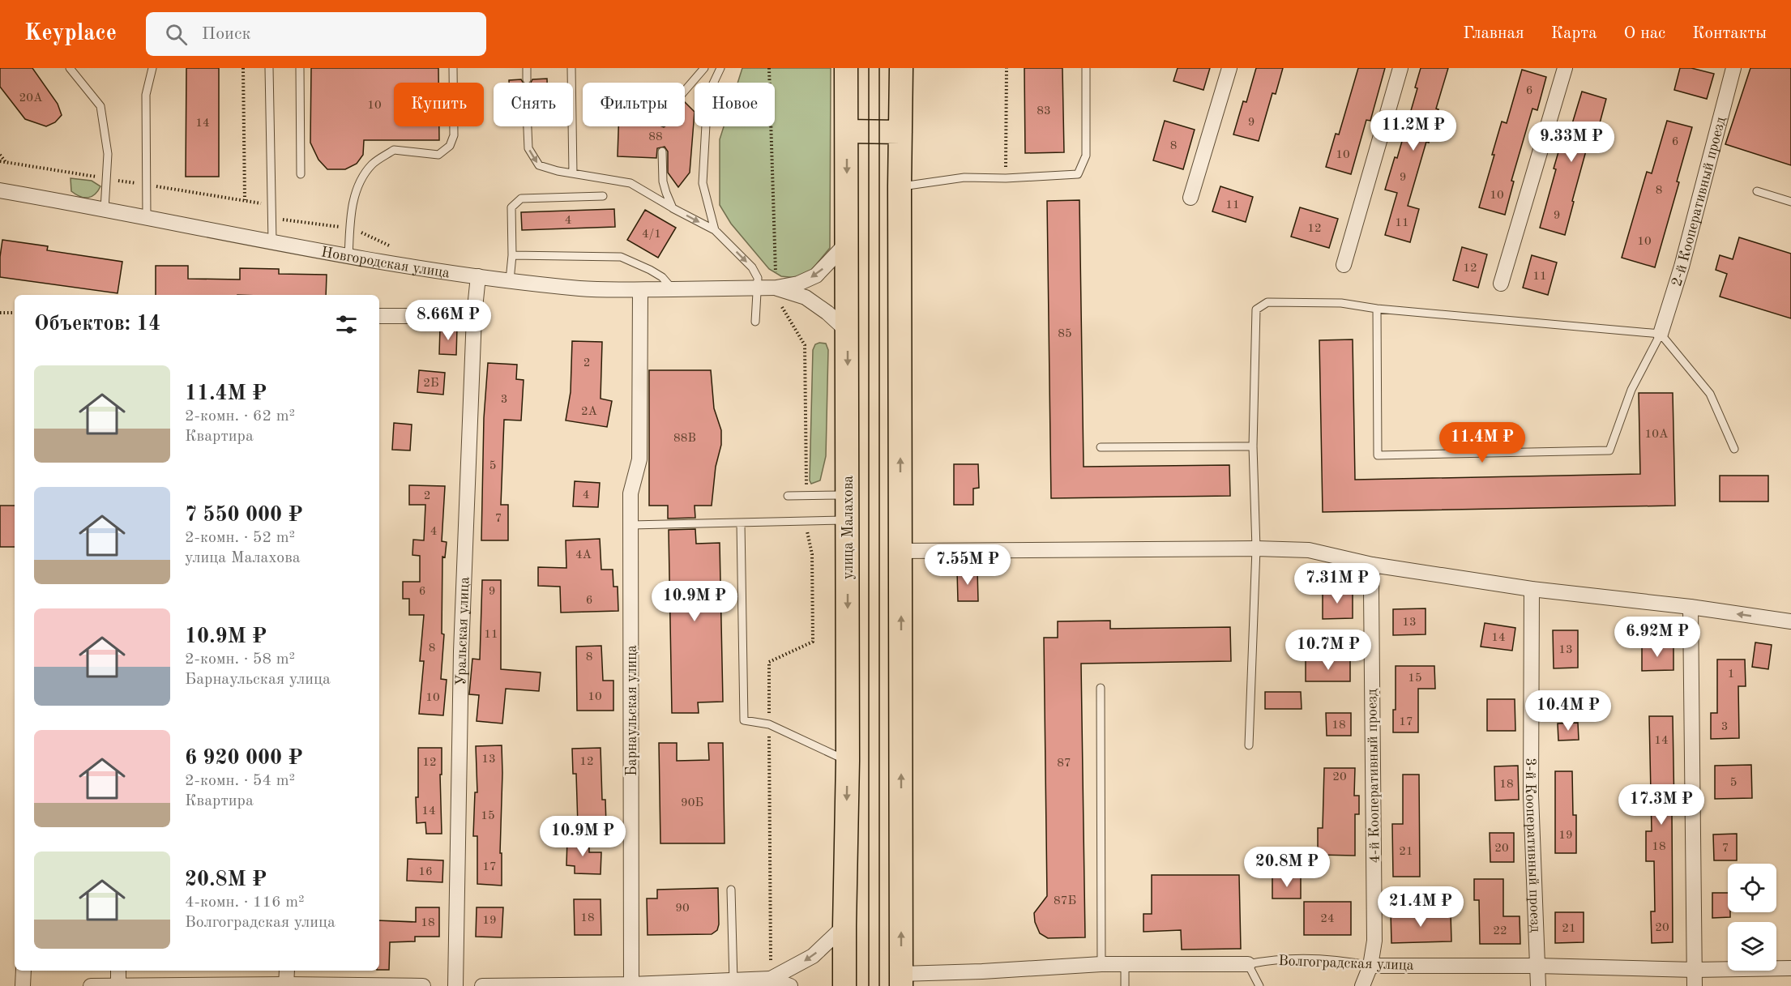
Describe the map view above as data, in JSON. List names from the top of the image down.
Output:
{
  "streets": {
    "main road": ["улица Малахова"],
    "street": [
      "2-й Кооперативный проезд",
      "Новгородская улица",
      "Уральская улица",
      "Барнаульская улица",
      "4-й Кооперативный проезд",
      "3-й Кооперативный проезд",
      "Волгоградская улица"
    ]
  },
  "crossings": [
    ["Новгородская улица", "Уральская улица"],
    ["Новгородская улица", "Барнаульская улица"],
    ["4-й Кооперативный проезд", "Волгоградская улица"],
    ["3-й Кооперативный проезд", "Волгоградская улица"]
  ],
  "house_numbers": [
    "6",
    "20А",
    "10",
    "83",
    "9",
    "14",
    "88",
    "6",
    "8",
    "10",
    "9",
    "8",
    "10",
    "11",
    "9",
    "4",
    "11",
    "12",
    "4/1",
    "10",
    "12",
    "11",
    "85",
    "2",
    "2Б",
    "3",
    "2А",
    "10А",
    "88В",
    "5",
    "4",
    "2",
    "7",
    "4",
    "4А",
    "6",
    "9",
    "6",
    "13",
    "11",
    "14",
    "8",
    "13",
    "8",
    "1",
    "15",
    "10",
    "10",
    "17",
    "18",
    "3",
    "14",
    "13",
    "12",
    "12",
    "87",
    "20",
    "5",
    "18",
    "90Б",
    "14",
    "15",
    "19",
    "18",
    "20",
    "7",
    "21",
    "17",
    "16",
    "87Б",
    "90",
    "18",
    "24",
    "19",
    "18",
    "20",
    "21",
    "22"
  ],
  "page": {
    "header": "Keyplace",
    "search": "Поиск",
    "nav": [
      "Главная",
      "Карта",
      "О нас",
      "Контакты"
    ],
    "chip": [
      "Купить",
      "Снять",
      "Фильтры",
      "Новое"
    ],
    "price": [
      "11.2M ₽",
      "9.33M ₽",
      "8.66M ₽",
      "11.4M ₽",
      "7.55M ₽",
      "7.31M ₽",
      "10.9M ₽",
      "6.92M ₽",
      "10.7M ₽",
      "10.4M ₽",
      "17.3M ₽",
      "10.9M ₽",
      "20.8M ₽",
      "21.4M ₽"
    ],
    "heading": "Объектов: 14",
    "list": [
      {
        "name": "11.4M ₽",
        "note": "2-комн. · 62 m² · Квартира"
      },
      {
        "name": "7 550 000 ₽",
        "note": "2-комн. · 52 m² · улица Малахова"
      },
      {
        "name": "10.9M ₽",
        "note": "2-комн. · 58 m² · Барнаульская улица"
      },
      {
        "name": "6 920 000 ₽",
        "note": "2-комн. · 54 m² · Квартира"
      },
      {
        "name": "20.8M ₽",
        "note": "4-комн. · 116 m² · Волгоградская улица"
      }
    ]
  }
}
